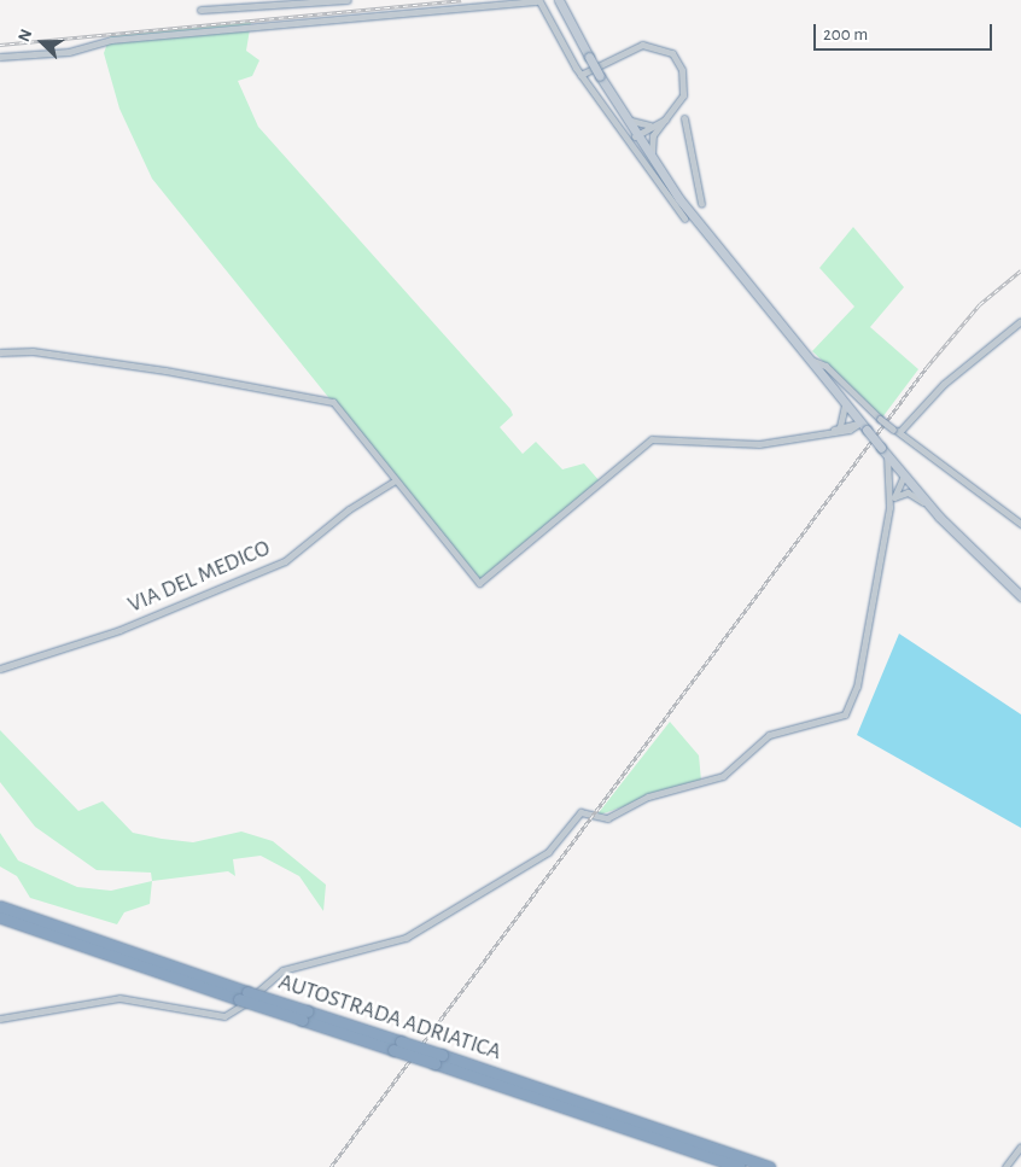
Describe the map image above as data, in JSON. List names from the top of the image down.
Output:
{
  "streets": {
    "highway": ["AUTOSTRADA ADRIATICA"],
    "street": ["VIA DEL MEDICO"]
  },
  "scale_bar": "200 m",
  "north": "left"
}
